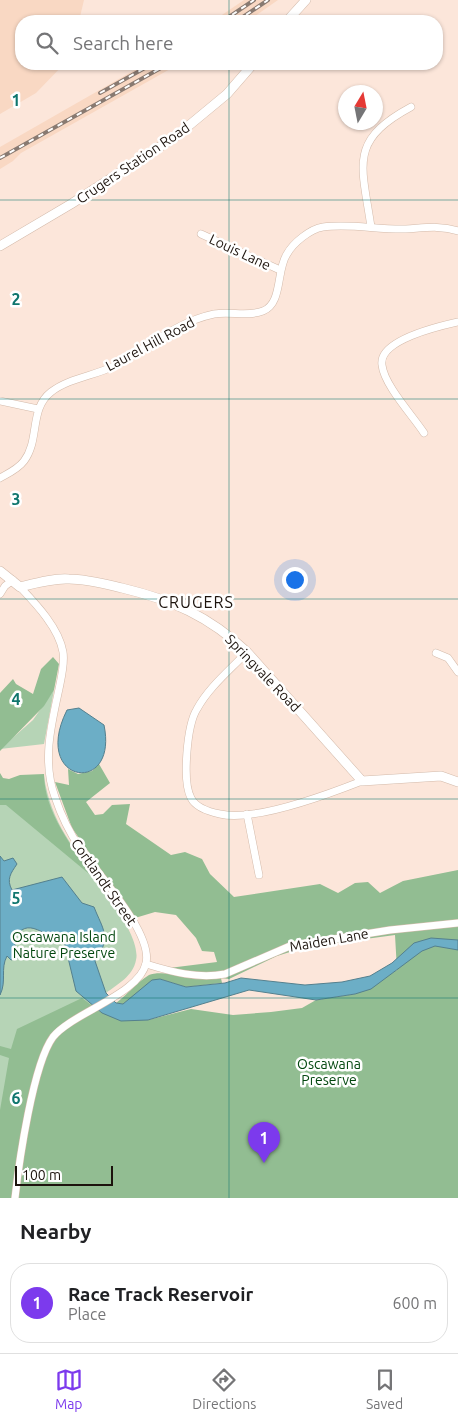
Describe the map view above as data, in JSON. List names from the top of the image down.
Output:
{
  "streets": {
    "street": [
      "Crugers Station Road",
      "Louis Lane",
      "Laurel Hill Road",
      "Springvale Road",
      "Cortlandt Street",
      "Maiden Lane"
    ]
  },
  "crossings": [
    ["Louis Lane", "Laurel Hill Road"],
    ["Springvale Road", "Cortlandt Street"],
    ["Cortlandt Street", "Maiden Lane"]
  ],
  "districts": ["CRUGERS"],
  "parks": ["Oscawana Island Nature Preserve", "Oscawana Preserve"],
  "scale_bar": "100 m",
  "north": "top",
  "page": {
    "search": "Search here",
    "pins": "1",
    "scale": "100 m",
    "heading": "Nearby",
    "list": [
      {
        "mark": "1",
        "name": "Race Track Reservoir",
        "note": "Place",
        "value": "600 m"
      }
    ],
    "nav": ["Map", "Directions", "Saved"]
  },
  "grid": {
    "rows": [
      "1",
      "2",
      "3",
      "4",
      "5",
      "6"
    ]
  }
}
